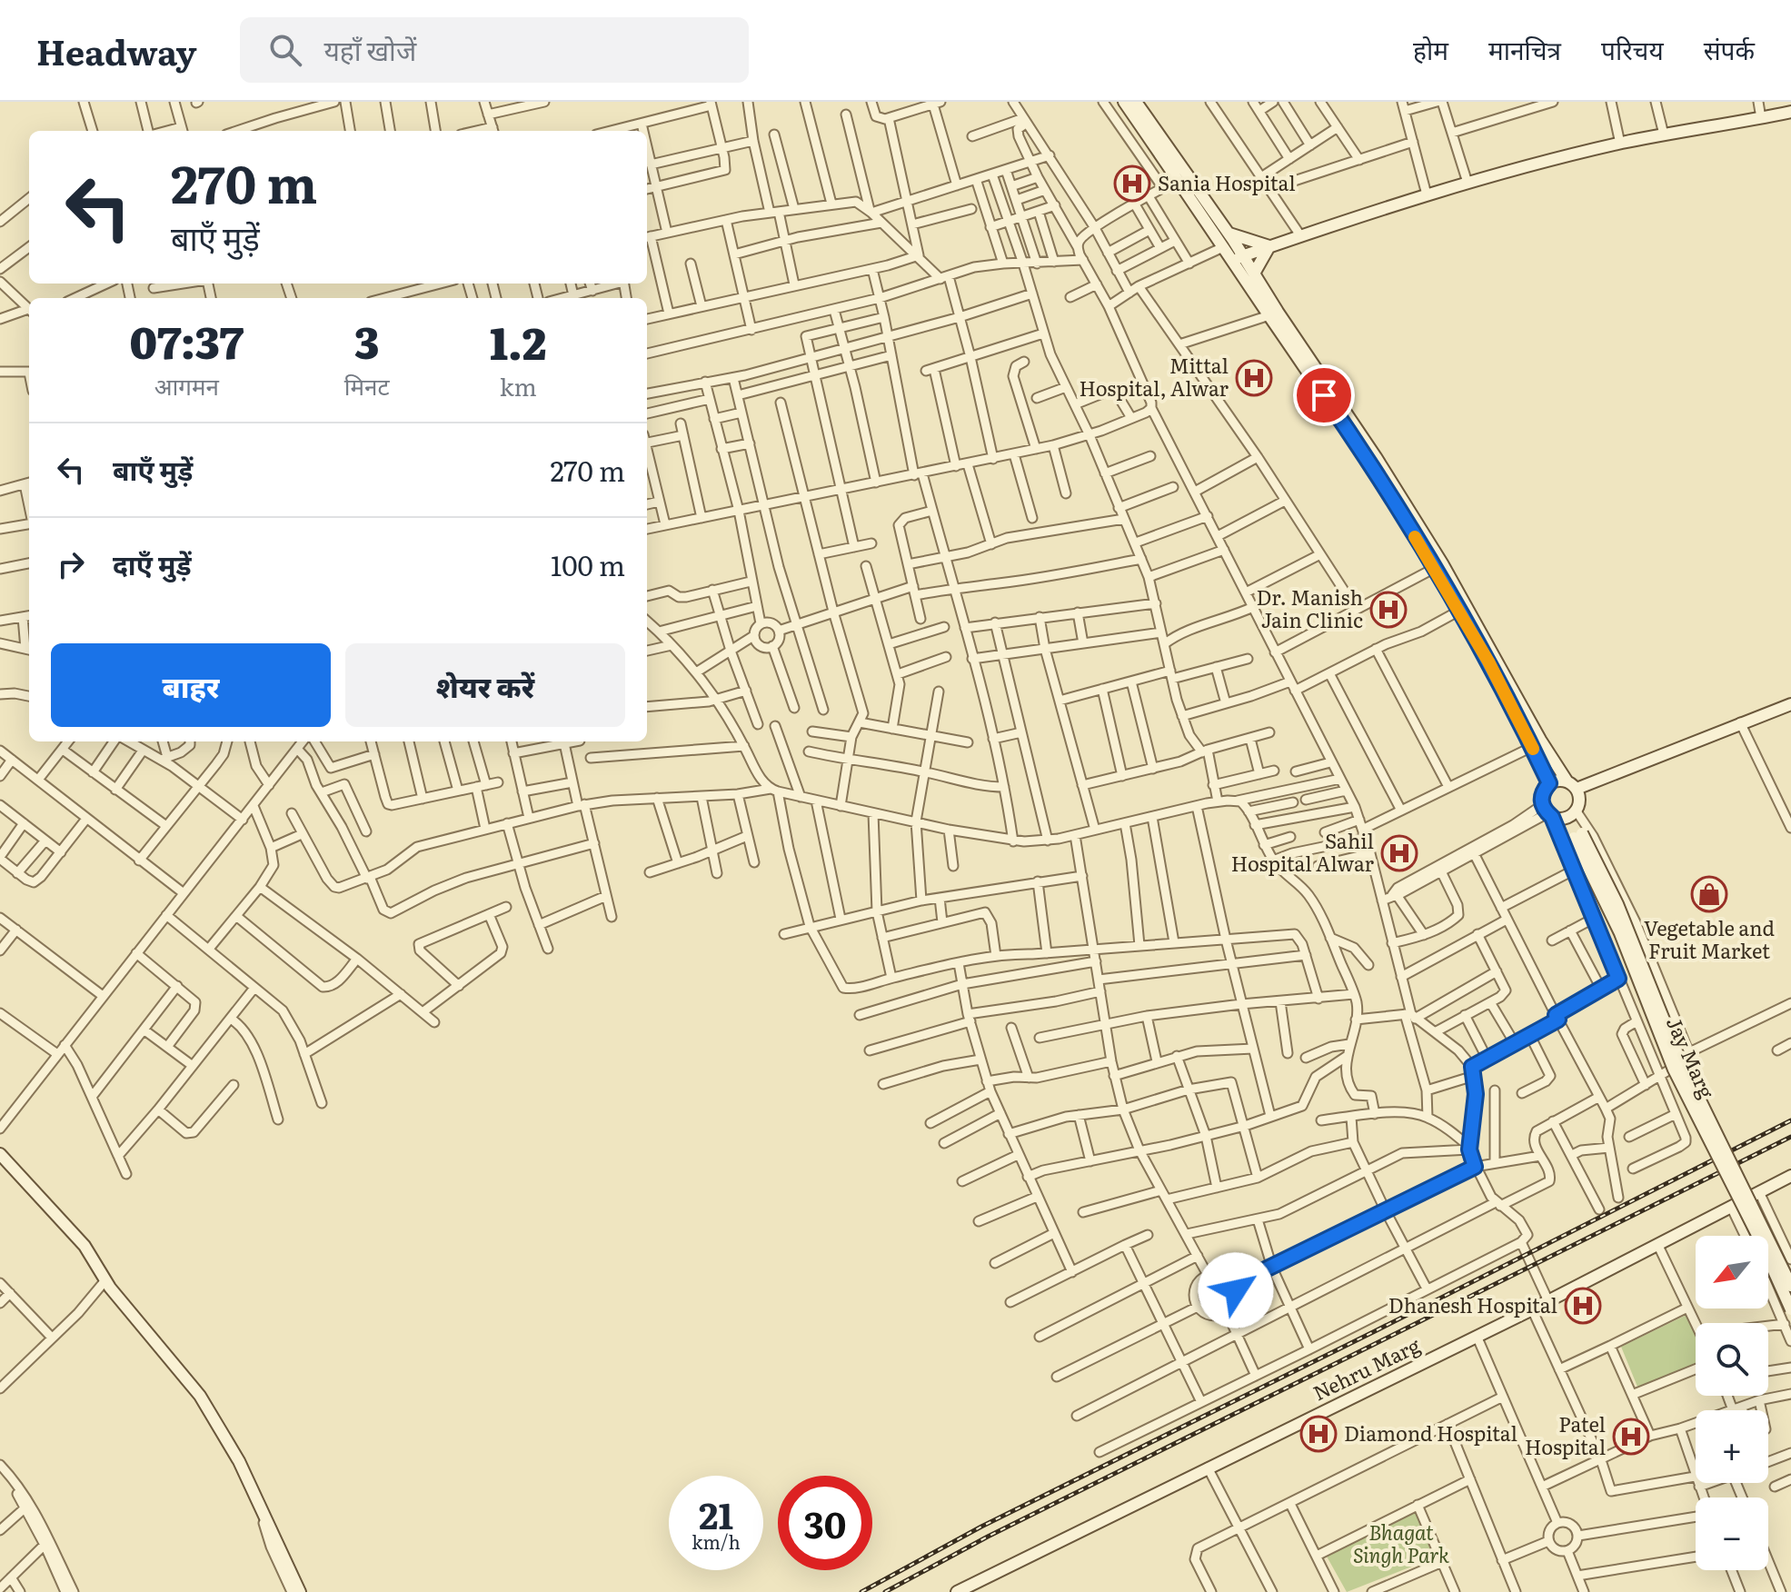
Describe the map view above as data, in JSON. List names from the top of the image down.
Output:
{
  "streets": {
    "main road": ["Jay Marg", "Nehru Marg"]
  },
  "parks": ["Bhagat Singh Park"],
  "places": {
    "hospital": [
      "Sania Hospital",
      "Mittal Hospital, Alwar",
      "Dr. Manish Jain Clinic",
      "Sahil Hospital Alwar",
      "Dhanesh Hospital",
      "Diamond Hospital",
      "Patel Hospital"
    ],
    "shop": ["Vegetable and Fruit Market"]
  },
  "north": "bottom left",
  "page": {
    "header": "Headway",
    "search": "यहाँ खोजें",
    "nav": [
      "होम",
      "मानचित्र",
      "परिचय",
      "संपर्क"
    ],
    "turn": ["270 m", "बाएँ मुड़ें"],
    "eta": [
      "07:37",
      "आगमन",
      "3",
      "मिनट",
      "1.2",
      "km"
    ],
    "list": [
      {
        "name": "बाएँ मुड़ें",
        "value": "270 m"
      },
      {
        "name": "दाएँ मुड़ें",
        "value": "100 m"
      }
    ],
    "buttons": ["बाहर", "शेयर करें"],
    "map_buttons": ["+", "−"],
    "speed": "21 km/h",
    "limit": "30"
  }
}
